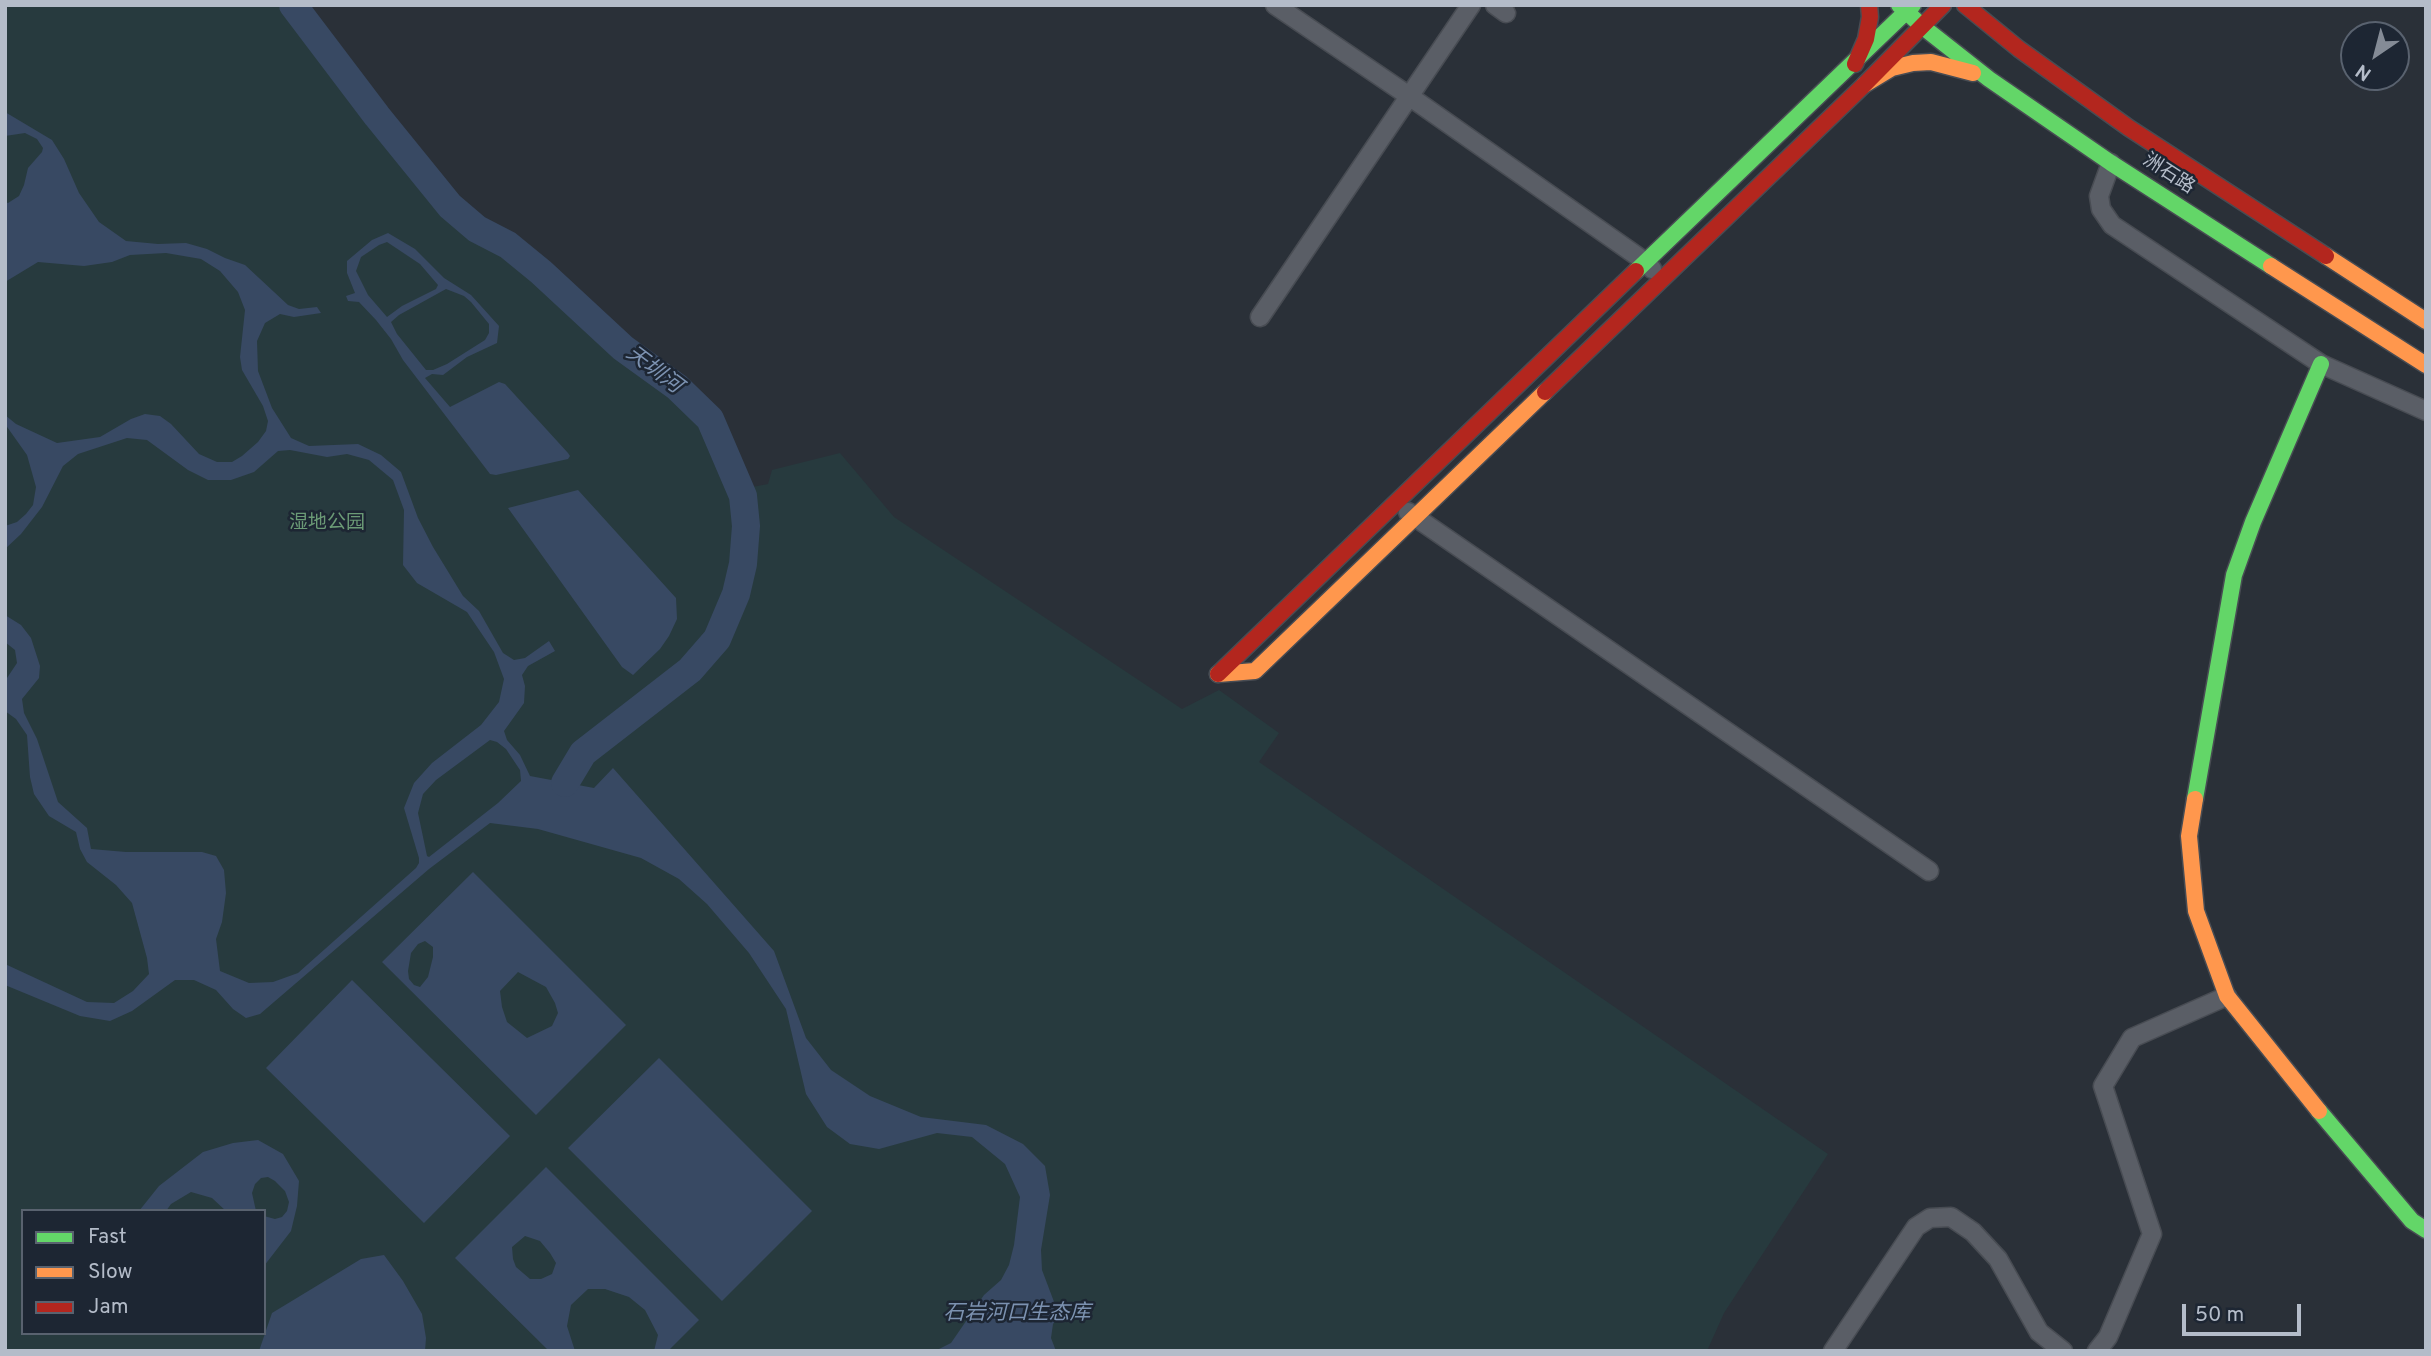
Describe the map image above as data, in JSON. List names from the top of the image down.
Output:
{
  "streets": {
    "street": ["洲石路"]
  },
  "water": ["天圳河", "石岩河口生态库"],
  "parks": ["湿地公园"],
  "legend": ["Fast", "Slow", "Jam"],
  "scale_bar": "50 m",
  "north": "bottom left"
}
